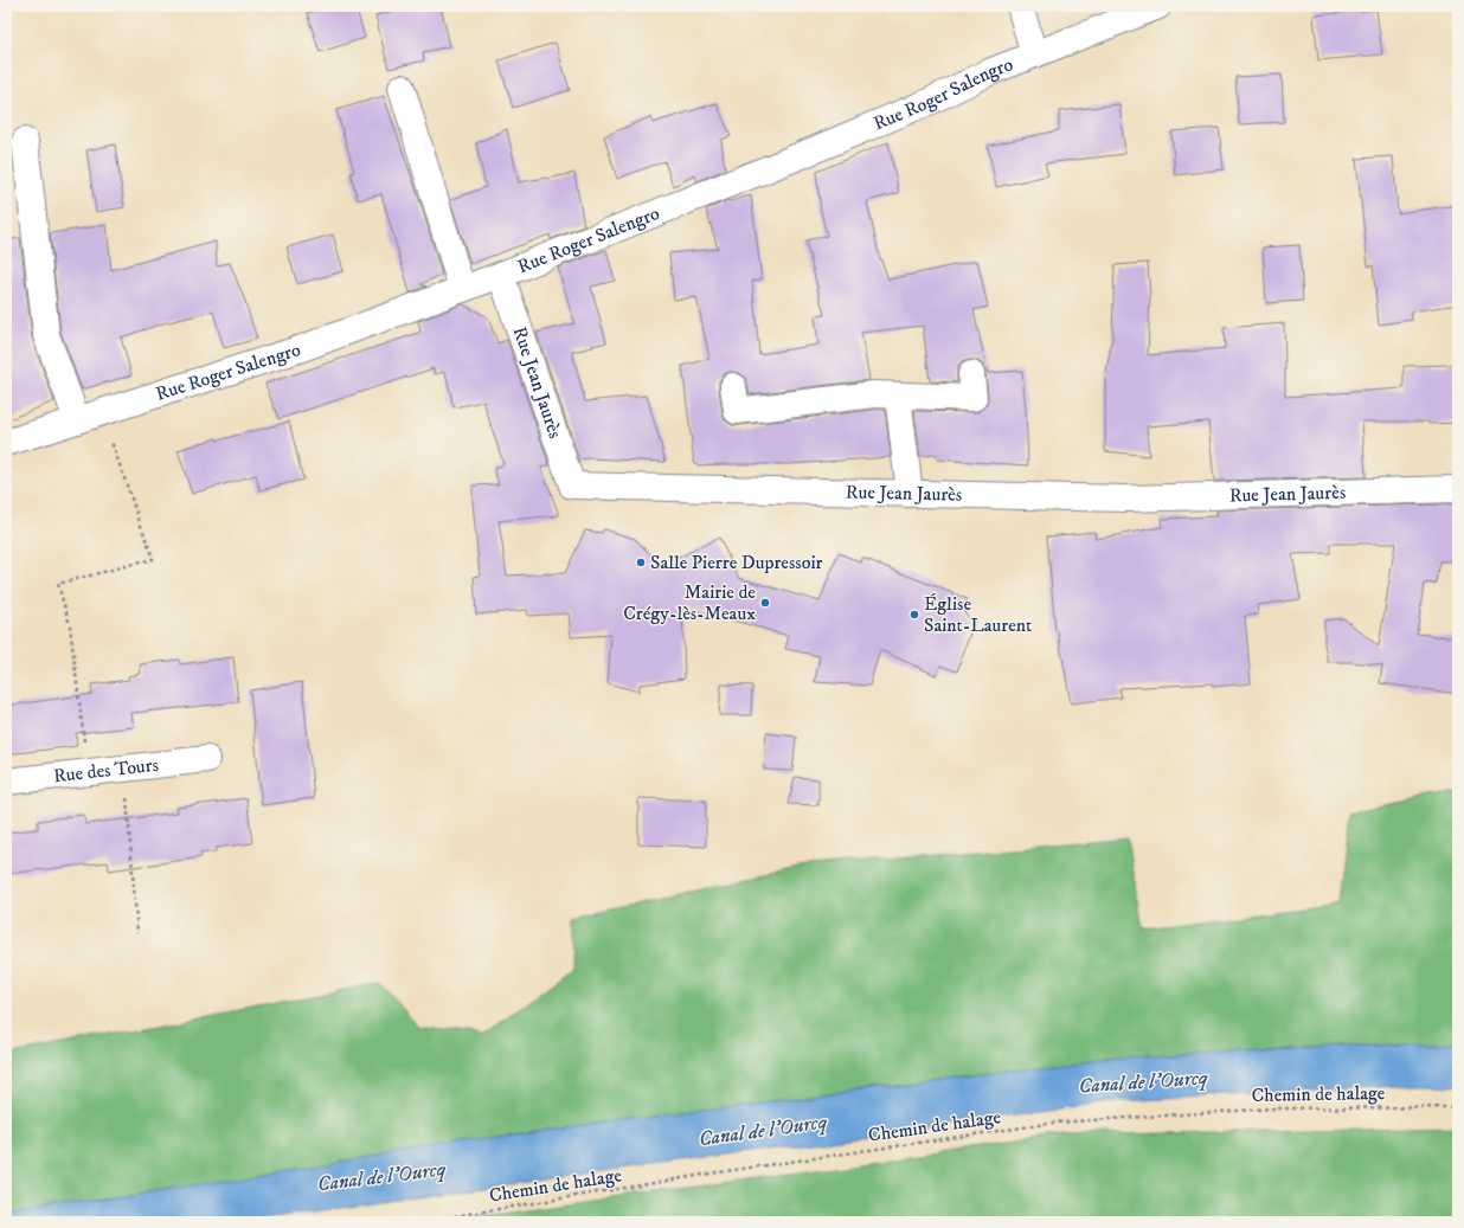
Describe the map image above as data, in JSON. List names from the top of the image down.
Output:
{
  "streets": {
    "street": ["Rue Roger Salengro", "Rue Jean Jaurès", "Rue des Tours"],
    "path": ["Chemin de halage"]
  },
  "crossings": [
    ["Rue Roger Salengro", "Rue Jean Jaurès"]
  ],
  "water": ["Canal de l'Ourcq"],
  "places": ["Salle Pierre Dupressoir", "Mairie de Crégy-lès-Meaux", "Église Saint-Laurent"]
}
